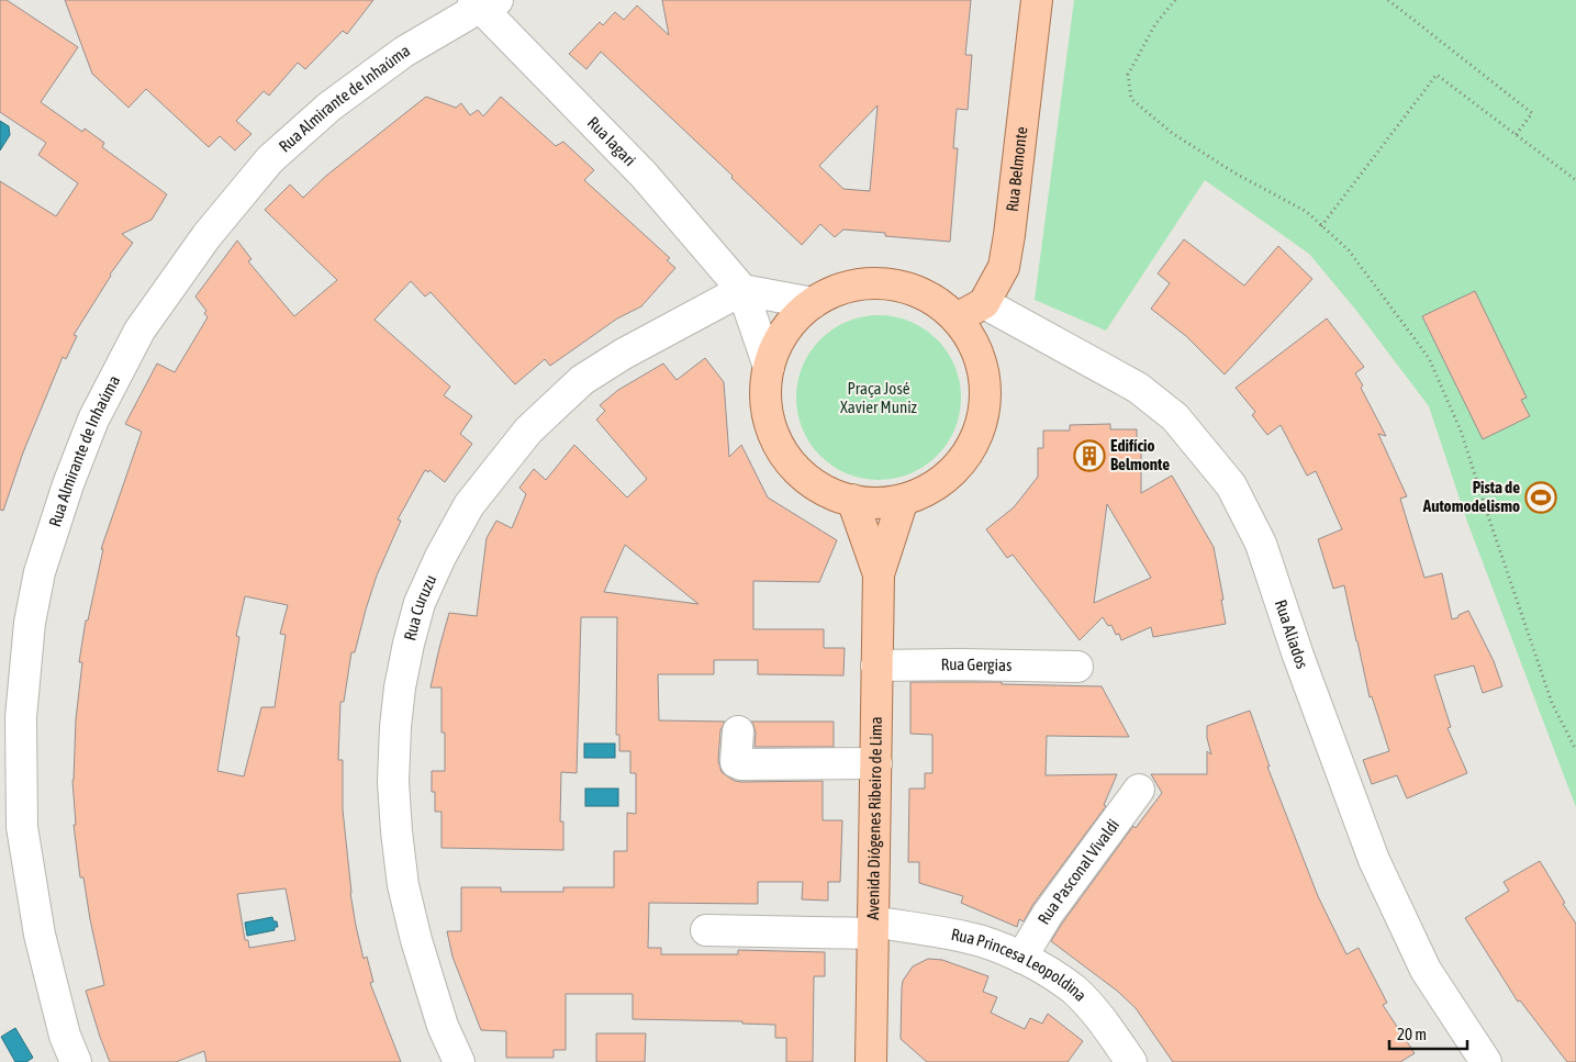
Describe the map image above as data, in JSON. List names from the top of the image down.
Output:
{
  "streets": {
    "main road": ["Rua Belmonte", "Avenida Diógenes Ribeiro de Lima"],
    "street": [
      "Rua Almirante de Inhaúma",
      "Rua Iagari",
      "Rua Curuzu",
      "Rua Aliados",
      "Rua Gergias",
      "Rua Pasconal Vivaldi",
      "Rua Princesa Leopoldina"
    ]
  },
  "crossings": [
    ["Rua Almirante de Inhaúma", "Rua Iagari"],
    ["Rua Iagari", "Rua Curuzu"],
    ["Rua Belmonte", "Rua Aliados"],
    ["Rua Gergias", "Avenida Diógenes Ribeiro de Lima"],
    ["Avenida Diógenes Ribeiro de Lima", "Rua Princesa Leopoldina"],
    ["Rua Pasconal Vivaldi", "Rua Princesa Leopoldina"]
  ],
  "parks": ["Praça José Xavier Muniz"],
  "places": {
    "building": ["Edifício Belmonte"],
    "sports": ["Pista de Automodelismo"]
  },
  "scale_bar": "20 m"
}
